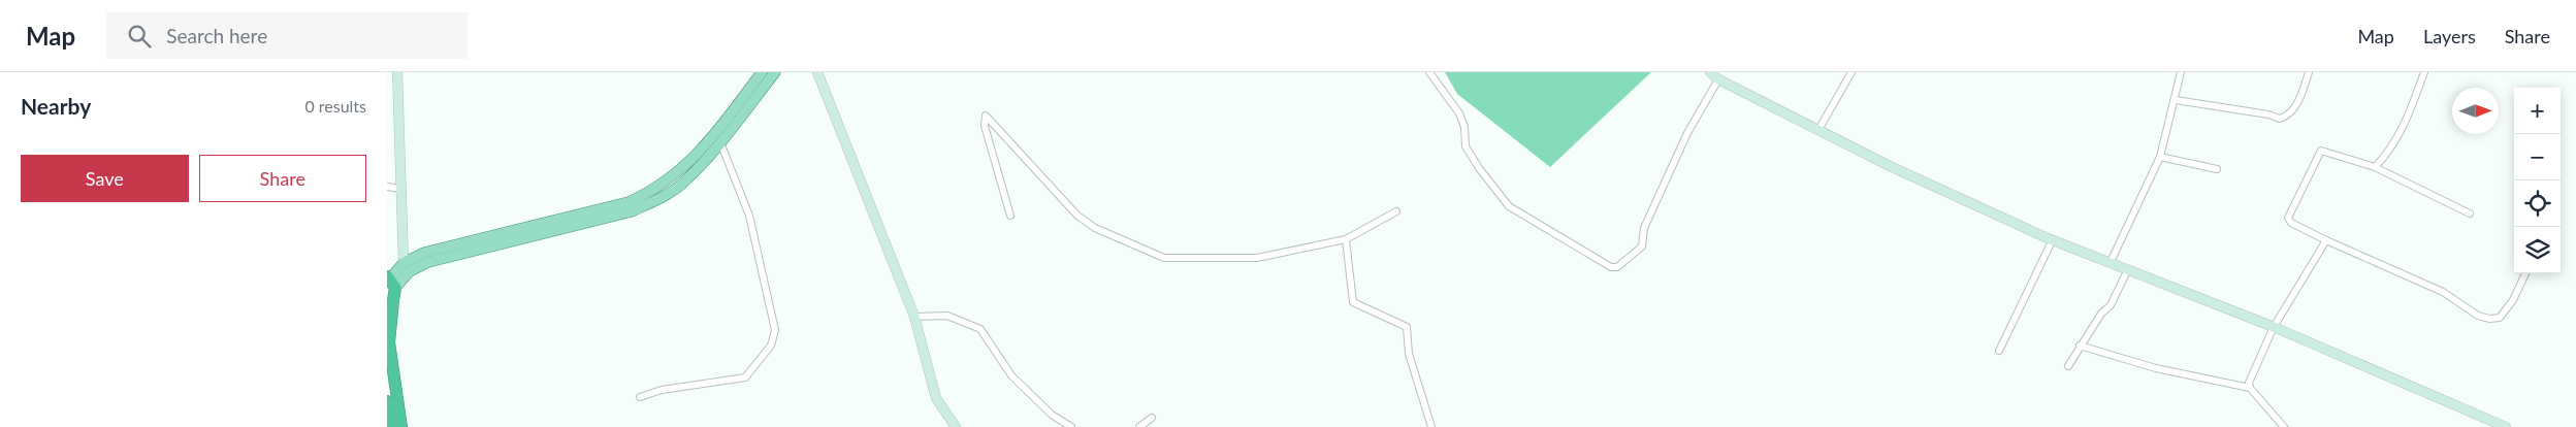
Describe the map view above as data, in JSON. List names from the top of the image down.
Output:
{
  "north": "right",
  "page": {
    "header": "Map",
    "search": "Search here",
    "nav": ["Map", "Layers", "Share"],
    "heading": ["Nearby", "0 results"],
    "map_buttons": ["+", "−"],
    "buttons": ["Save", "Share"]
  }
}
